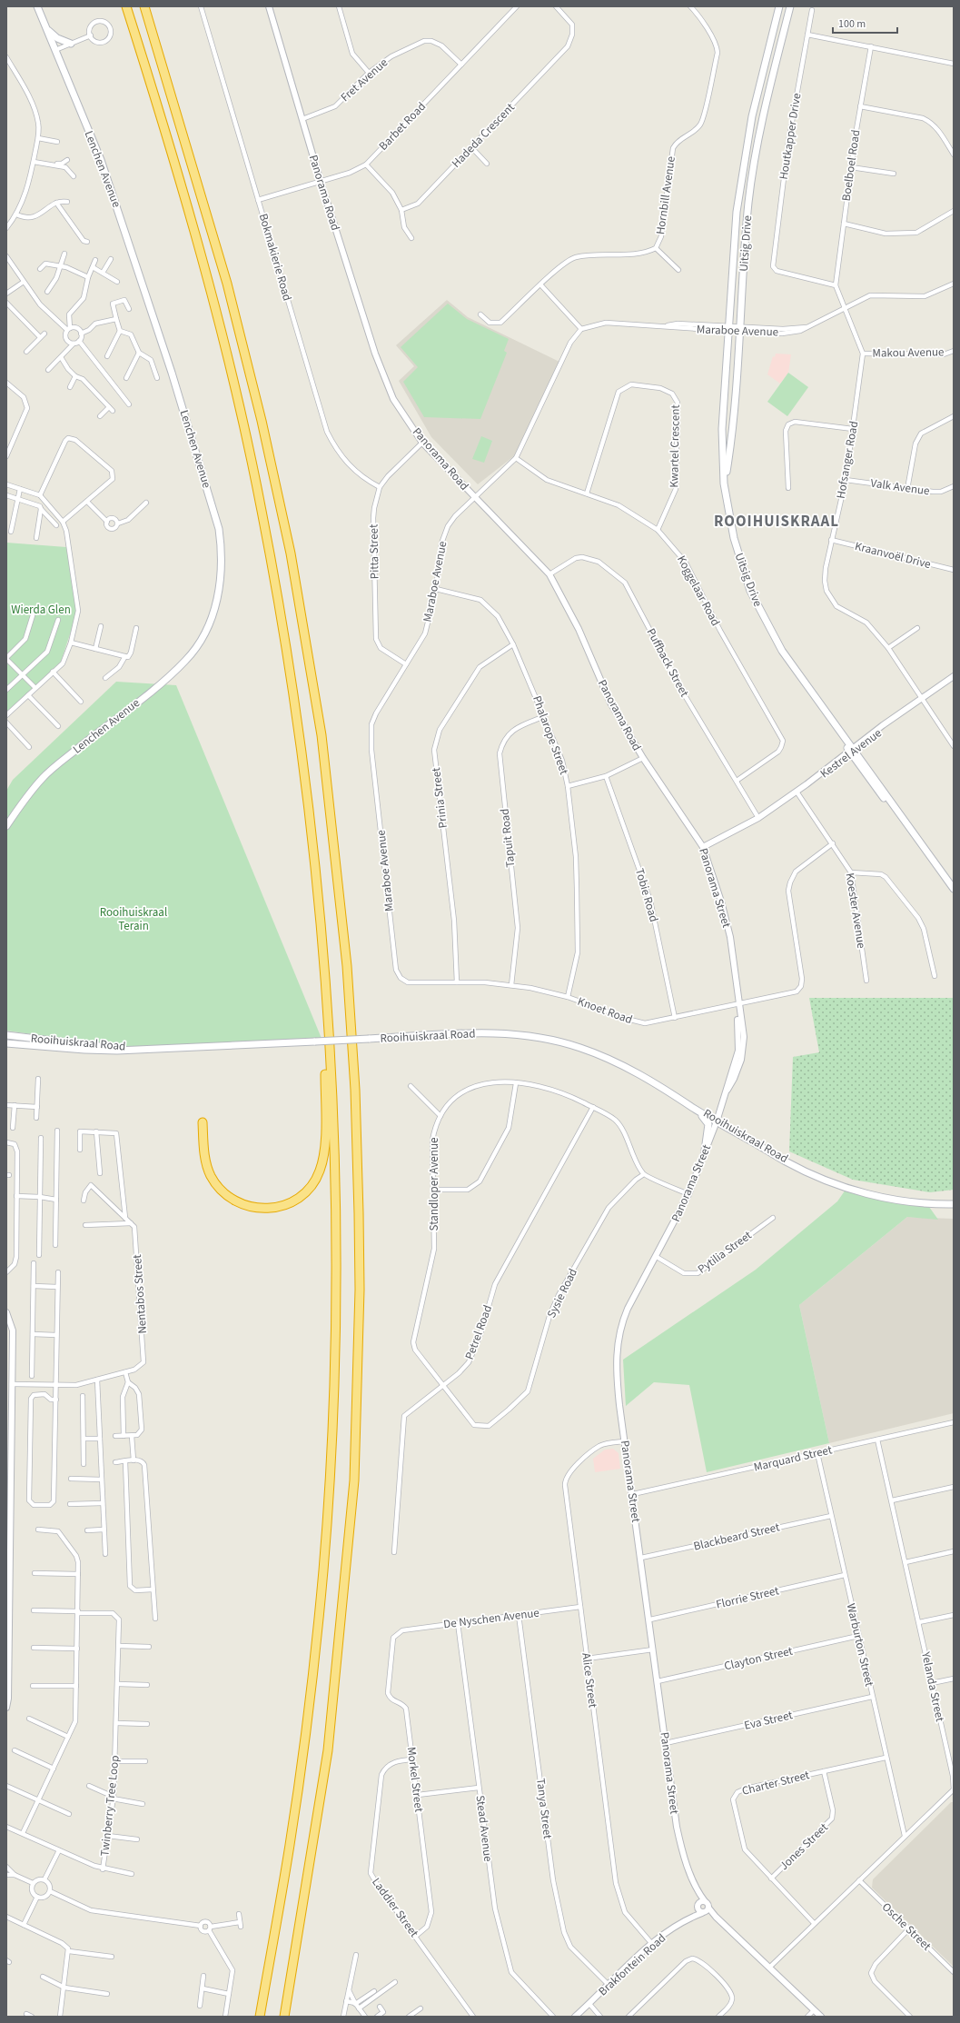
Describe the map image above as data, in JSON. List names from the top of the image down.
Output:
{
  "streets": {
    "main road": ["Lenchen Avenue", "Uitsig Drive", "Rooihuiskraal Road"],
    "street": [
      "Fret Avenue",
      "Barbet Road",
      "Hadeda Crescent",
      "Houtkapper Drive",
      "Boelboel Road",
      "Panorama Road",
      "Hornbill Avenue",
      "Bokmakierie Road",
      "Maraboe Avenue",
      "Makou Avenue",
      "Kwartel Crescent",
      "Hofsanger Road",
      "Valk Avenue",
      "Pitta Street",
      "Kraanvoël Drive",
      "Koggelaar Road",
      "Puffback Street",
      "Phalarope Street",
      "Kestrel Avenue",
      "Prinia Street",
      "Tapuit Road",
      "Panorama Street",
      "Tobie Road",
      "Koester Avenue",
      "Knoet Road",
      "Standloper Avenue",
      "Pytilia Street",
      "Sysie Road",
      "Nentabos Street",
      "Petrel Road",
      "Marquard Street",
      "Blackbeard Street",
      "Florrie Street",
      "De Nyschen Avenue",
      "Warburton Street",
      "Clayton Street",
      "Alice Street",
      "Yelanda Street",
      "Eva Street",
      "Morkel Street",
      "Charter Street",
      "Twinberry Tree Loop",
      "Tanya Street",
      "Stead Avenue",
      "Jones Street",
      "Laddier Street",
      "Osche Street",
      "Brakfontein Road"
    ]
  },
  "crossings": [
    ["Fret Avenue", "Barbet Road"],
    ["Fret Avenue", "Panorama Road"],
    ["Barbet Road", "Panorama Road"],
    ["Barbet Road", "Bokmakierie Road"],
    ["Houtkapper Drive", "Boelboel Road"],
    ["Houtkapper Drive", "Hofsanger Road"],
    ["Boelboel Road", "Hofsanger Road"],
    ["Panorama Road", "Maraboe Avenue"],
    ["Panorama Road", "Pitta Street"],
    ["Panorama Road", "Puffback Street"],
    ["Panorama Road", "Panorama Street"],
    ["Uitsig Drive", "Maraboe Avenue"],
    ["Uitsig Drive", "Kestrel Avenue"],
    ["Bokmakierie Road", "Pitta Street"],
    ["Maraboe Avenue", "Hofsanger Road"],
    ["Maraboe Avenue", "Pitta Street"],
    ["Maraboe Avenue", "Koggelaar Road"],
    ["Maraboe Avenue", "Phalarope Street"],
    ["Maraboe Avenue", "Knoet Road"],
    ["Makou Avenue", "Hofsanger Road"],
    ["Kwartel Crescent", "Koggelaar Road"],
    ["Hofsanger Road", "Valk Avenue"],
    ["Hofsanger Road", "Kraanvoël Drive"],
    ["Hofsanger Road", "Kestrel Avenue"],
    ["Koggelaar Road", "Puffback Street"],
    ["Puffback Street", "Kestrel Avenue"],
    ["Phalarope Street", "Prinia Street"],
    ["Phalarope Street", "Tapuit Road"],
    ["Phalarope Street", "Knoet Road"],
    ["Kestrel Avenue", "Panorama Street"],
    ["Kestrel Avenue", "Koester Avenue"],
    ["Prinia Street", "Knoet Road"],
    ["Tapuit Road", "Knoet Road"],
    ["Panorama Street", "Knoet Road"],
    ["Panorama Street", "Rooihuiskraal Road"],
    ["Panorama Street", "Pytilia Street"],
    ["Panorama Street", "Marquard Street"],
    ["Panorama Street", "Blackbeard Street"],
    ["Panorama Street", "Florrie Street"],
    ["Panorama Street", "Clayton Street"],
    ["Panorama Street", "Alice Street"],
    ["Panorama Street", "Eva Street"],
    ["Panorama Street", "Brakfontein Road"],
    ["Tobie Road", "Knoet Road"],
    ["Koester Avenue", "Knoet Road"],
    ["Standloper Avenue", "Sysie Road"],
    ["Standloper Avenue", "Petrel Road"],
    ["Marquard Street", "Warburton Street"],
    ["Marquard Street", "Yelanda Street"],
    ["Blackbeard Street", "Warburton Street"],
    ["Florrie Street", "Warburton Street"],
    ["De Nyschen Avenue", "Alice Street"],
    ["De Nyschen Avenue", "Morkel Street"],
    ["De Nyschen Avenue", "Tanya Street"],
    ["De Nyschen Avenue", "Stead Avenue"],
    ["Warburton Street", "Clayton Street"],
    ["Warburton Street", "Yelanda Street"],
    ["Warburton Street", "Eva Street"],
    ["Warburton Street", "Charter Street"],
    ["Alice Street", "Brakfontein Road"],
    ["Yelanda Street", "Charter Street"],
    ["Yelanda Street", "Osche Street"],
    ["Morkel Street", "Laddier Street"],
    ["Charter Street", "Jones Street"],
    ["Tanya Street", "Brakfontein Road"]
  ],
  "districts": ["ROOIHUISKRAAL"],
  "parks": ["Wierda Glen", "Rooihuiskraal Terain"],
  "scale_bar": "100 m"
}
